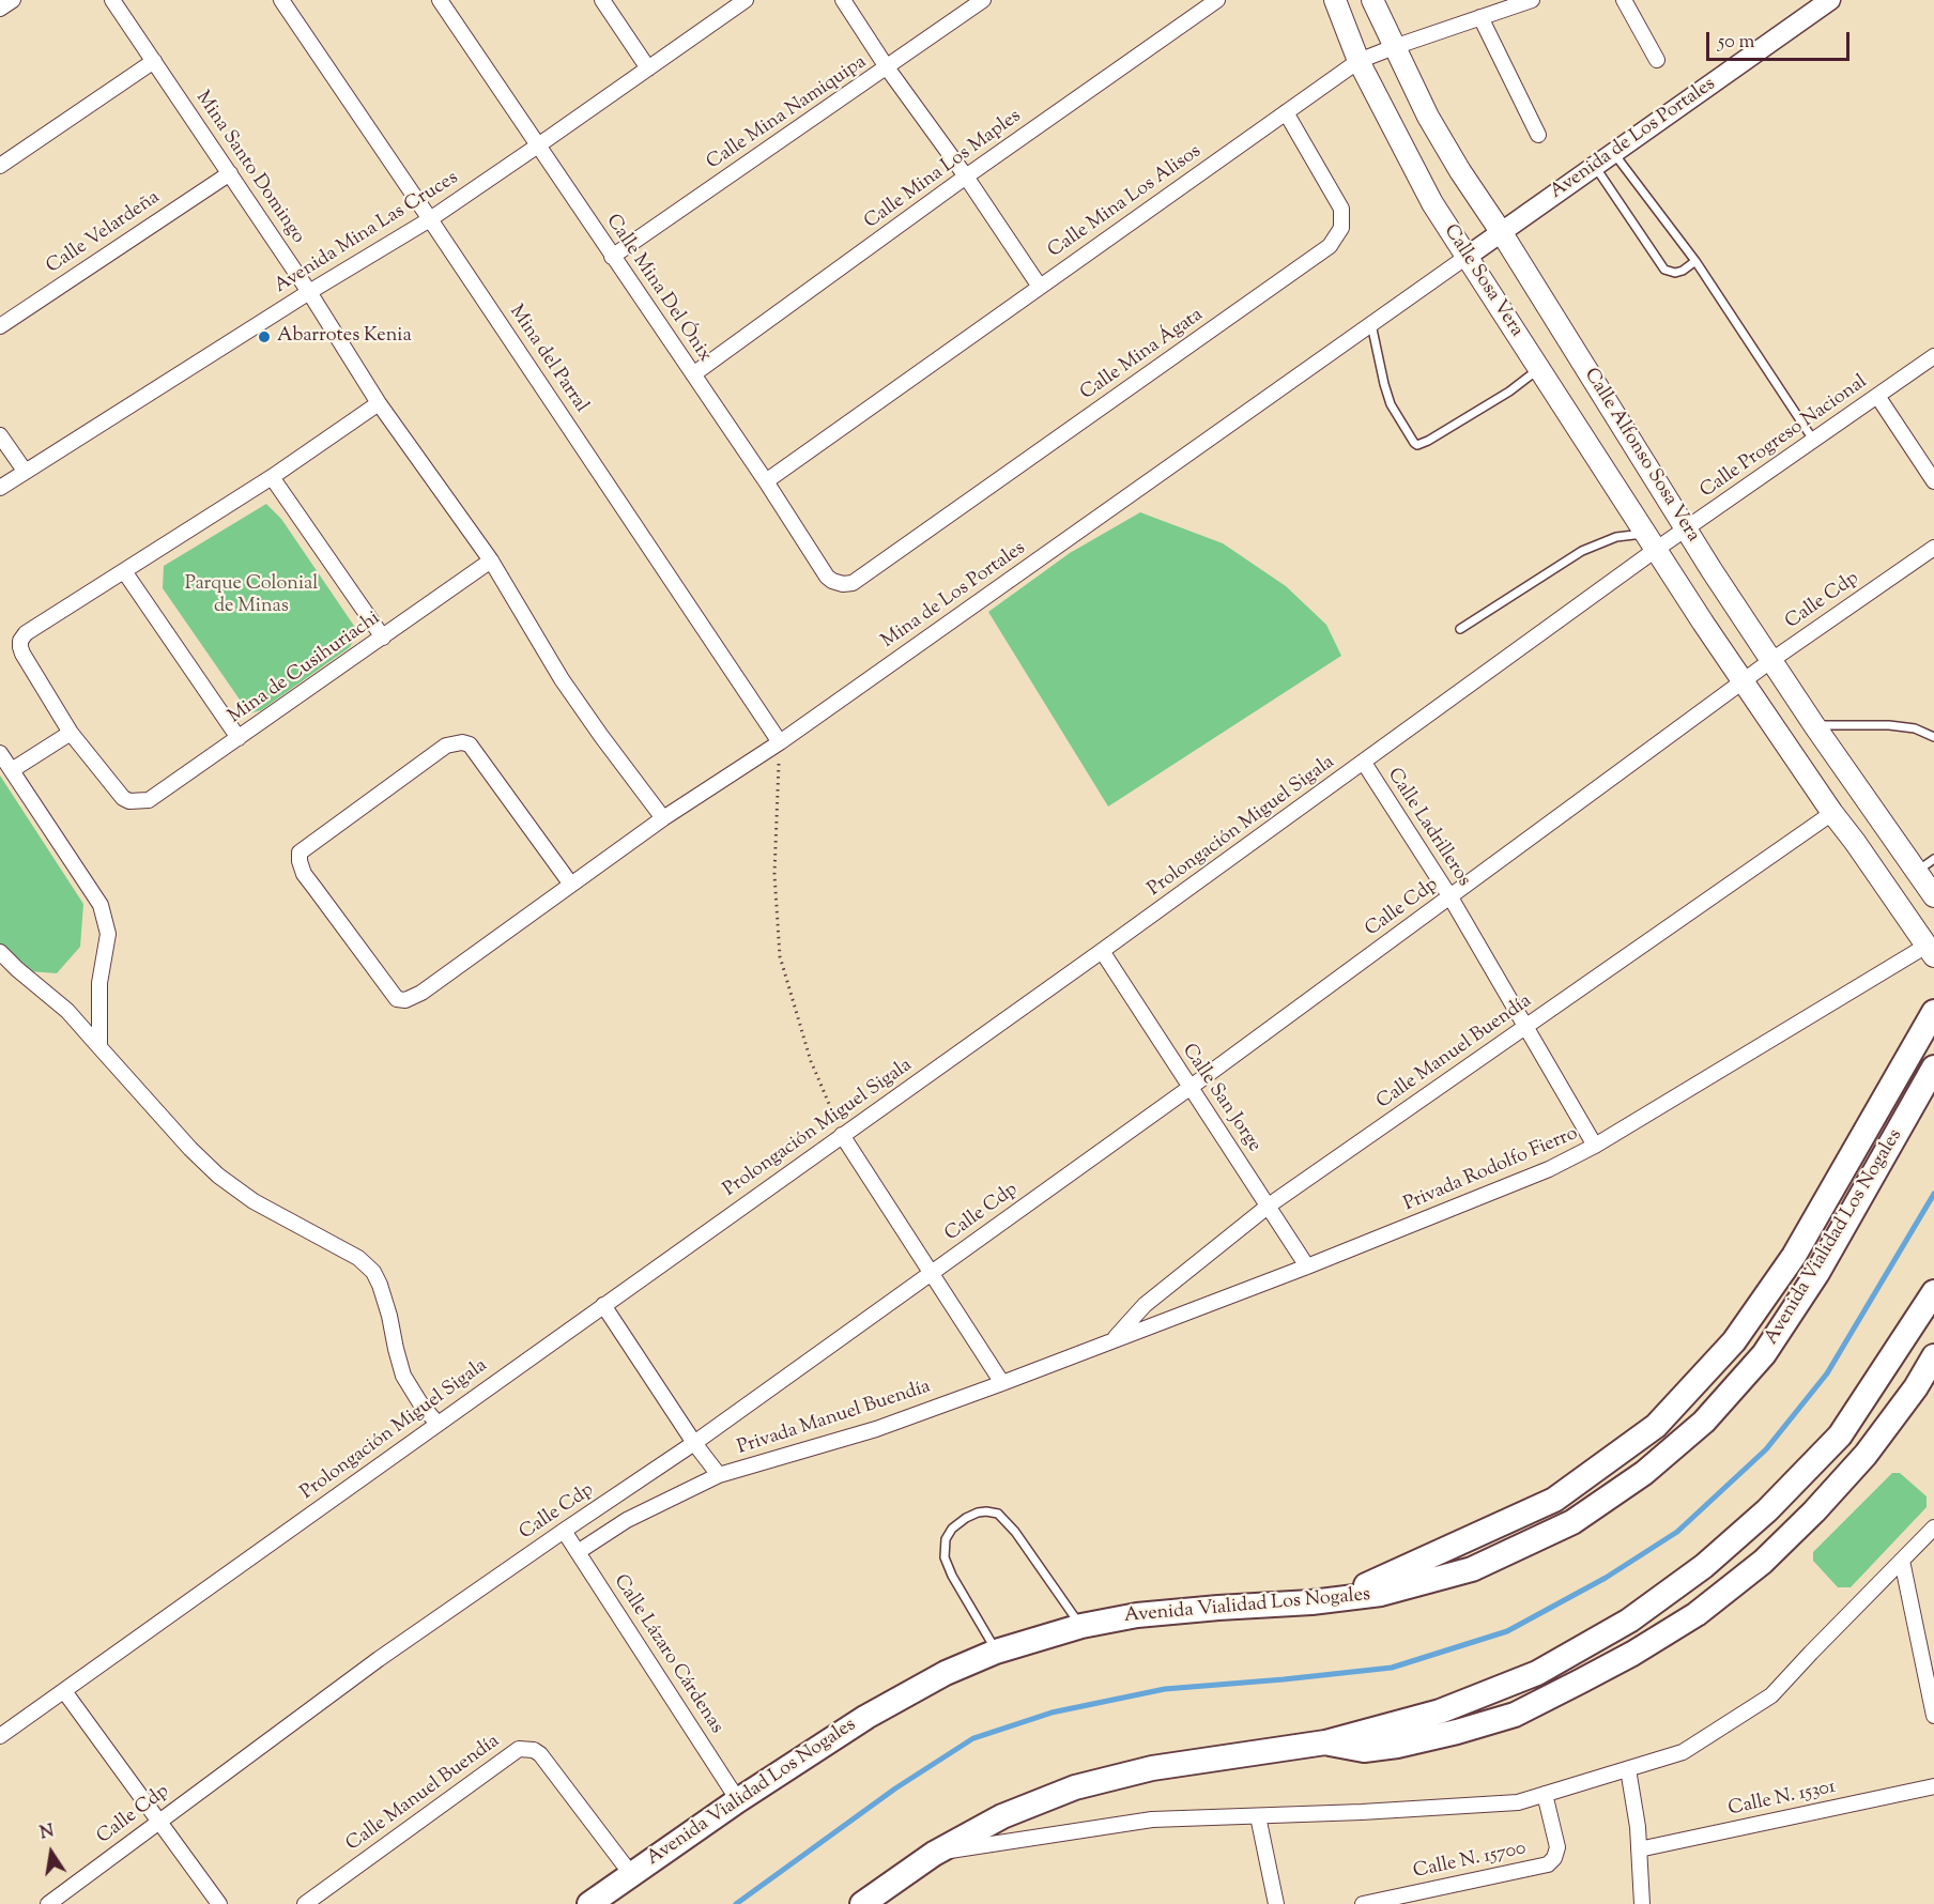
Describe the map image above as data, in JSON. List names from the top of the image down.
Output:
{
  "streets": {
    "highway": ["Avenida Vialidad Los Nogales"],
    "main road": ["Calle Sosa Vera", "Calle Alfonso Sosa Vera"],
    "street": [
      "Calle Mina Namiquipa",
      "Avenida de Los Portales",
      "Mina Santo Domingo",
      "Calle Mina Los Maples",
      "Calle Mina Los Alisos",
      "Calle Velardeña",
      "Avenida Mina Las Cruces",
      "Calle Mina Del Ónix",
      "Calle Mina Ágata",
      "Mina del Parral",
      "Calle Progreso Nacional",
      "Mina de Los Portales",
      "Calle Cdp",
      "Mina de Cusihuriachi",
      "Prolongación Miguel Sigala",
      "Calle Ladrilleros",
      "Calle Manuel Buendía",
      "Calle San Jorge",
      "Privada Rodolfo Fierro",
      "Privada Manuel Buendía",
      "Calle Lázaro Cárdenas",
      "Calle N. 15301",
      "Calle N. 15700"
    ]
  },
  "crossings": [
    ["Calle Mina Namiquipa", "Calle Mina Del Ónix"],
    ["Avenida de Los Portales", "Calle Sosa Vera"],
    ["Avenida de Los Portales", "Calle Alfonso Sosa Vera"],
    ["Avenida de Los Portales", "Mina de Los Portales"],
    ["Mina Santo Domingo", "Calle Velardeña"],
    ["Mina Santo Domingo", "Avenida Mina Las Cruces"],
    ["Mina Santo Domingo", "Mina de Los Portales"],
    ["Mina Santo Domingo", "Mina de Cusihuriachi"],
    ["Calle Mina Los Maples", "Calle Mina Del Ónix"],
    ["Calle Mina Los Alisos", "Calle Sosa Vera"],
    ["Calle Mina Los Alisos", "Calle Mina Del Ónix"],
    ["Calle Mina Los Alisos", "Calle Mina Ágata"],
    ["Calle Mina Los Alisos", "Calle Alfonso Sosa Vera"],
    ["Avenida Mina Las Cruces", "Calle Mina Del Ónix"],
    ["Avenida Mina Las Cruces", "Mina del Parral"],
    ["Calle Sosa Vera", "Calle Progreso Nacional"],
    ["Calle Sosa Vera", "Calle Alfonso Sosa Vera"],
    ["Calle Sosa Vera", "Mina de Los Portales"],
    ["Calle Sosa Vera", "Prolongación Miguel Sigala"],
    ["Calle Mina Del Ónix", "Calle Mina Ágata"],
    ["Mina del Parral", "Mina de Los Portales"],
    ["Calle Progreso Nacional", "Calle Alfonso Sosa Vera"],
    ["Calle Progreso Nacional", "Prolongación Miguel Sigala"],
    ["Calle Alfonso Sosa Vera", "Calle Cdp"],
    ["Calle Alfonso Sosa Vera", "Prolongación Miguel Sigala"],
    ["Calle Alfonso Sosa Vera", "Calle Manuel Buendía"],
    ["Calle Alfonso Sosa Vera", "Privada Rodolfo Fierro"],
    ["Calle Cdp", "Calle Ladrilleros"],
    ["Calle Cdp", "Calle San Jorge"],
    ["Calle Cdp", "Calle Lázaro Cárdenas"],
    ["Prolongación Miguel Sigala", "Calle Ladrilleros"],
    ["Prolongación Miguel Sigala", "Calle San Jorge"],
    ["Calle Ladrilleros", "Calle Manuel Buendía"],
    ["Calle Ladrilleros", "Privada Rodolfo Fierro"],
    ["Calle Manuel Buendía", "Calle San Jorge"],
    ["Calle Manuel Buendía", "Privada Rodolfo Fierro"],
    ["Calle Manuel Buendía", "Avenida Vialidad Los Nogales"],
    ["Calle Manuel Buendía", "Privada Manuel Buendía"],
    ["Calle San Jorge", "Privada Rodolfo Fierro"],
    ["Privada Rodolfo Fierro", "Privada Manuel Buendía"],
    ["Avenida Vialidad Los Nogales", "Calle Lázaro Cárdenas"],
    ["Privada Manuel Buendía", "Calle Lázaro Cárdenas"]
  ],
  "parks": ["Parque Colonial de Minas"],
  "places": ["Abarrotes Kenia"],
  "scale_bar": "50 m",
  "north": "top"
}
